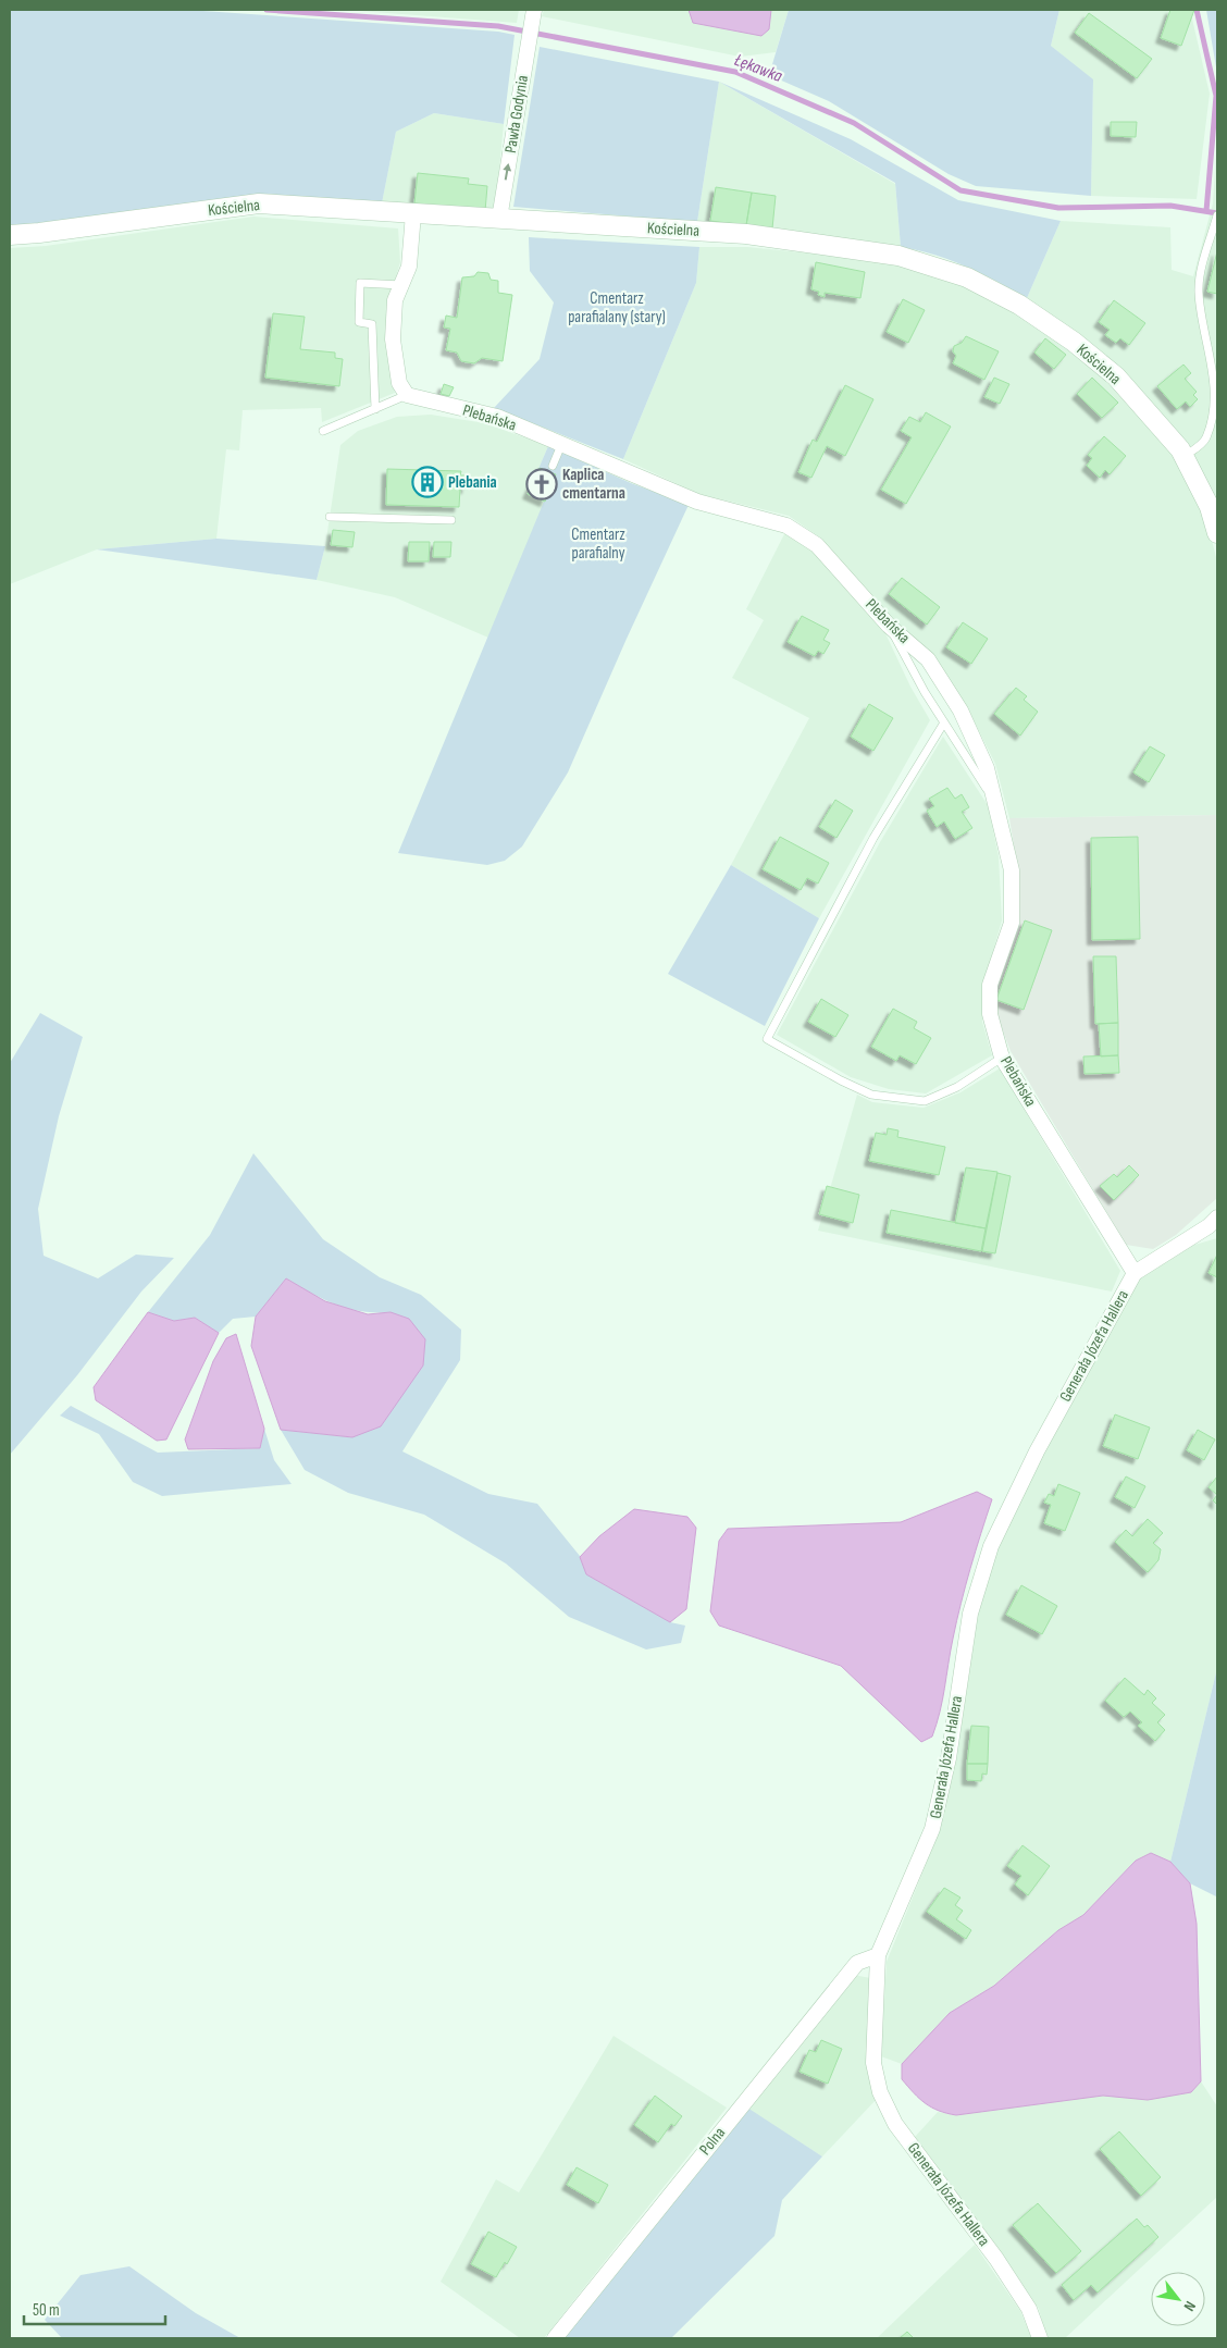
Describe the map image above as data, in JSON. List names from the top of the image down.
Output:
{
  "streets": {
    "street": [
      "Pawła Godynia",
      "Kościelna",
      "Plebańska",
      "Generała Józefa Hallera",
      "Polna"
    ]
  },
  "crossings": [
    ["Pawła Godynia", "Kościelna"],
    ["Plebańska", "Generała Józefa Hallera"],
    ["Generała Józefa Hallera", "Polna"]
  ],
  "one_way": ["Pawła Godynia"],
  "water": ["Łękawka"],
  "parks": ["Cmentarz parafialany (stary)", "Cmentarz parafialny"],
  "places": {
    "building": ["Plebania"],
    "church": ["Kaplica cmentarna"]
  },
  "scale_bar": "50 m",
  "north": "bottom right"
}
